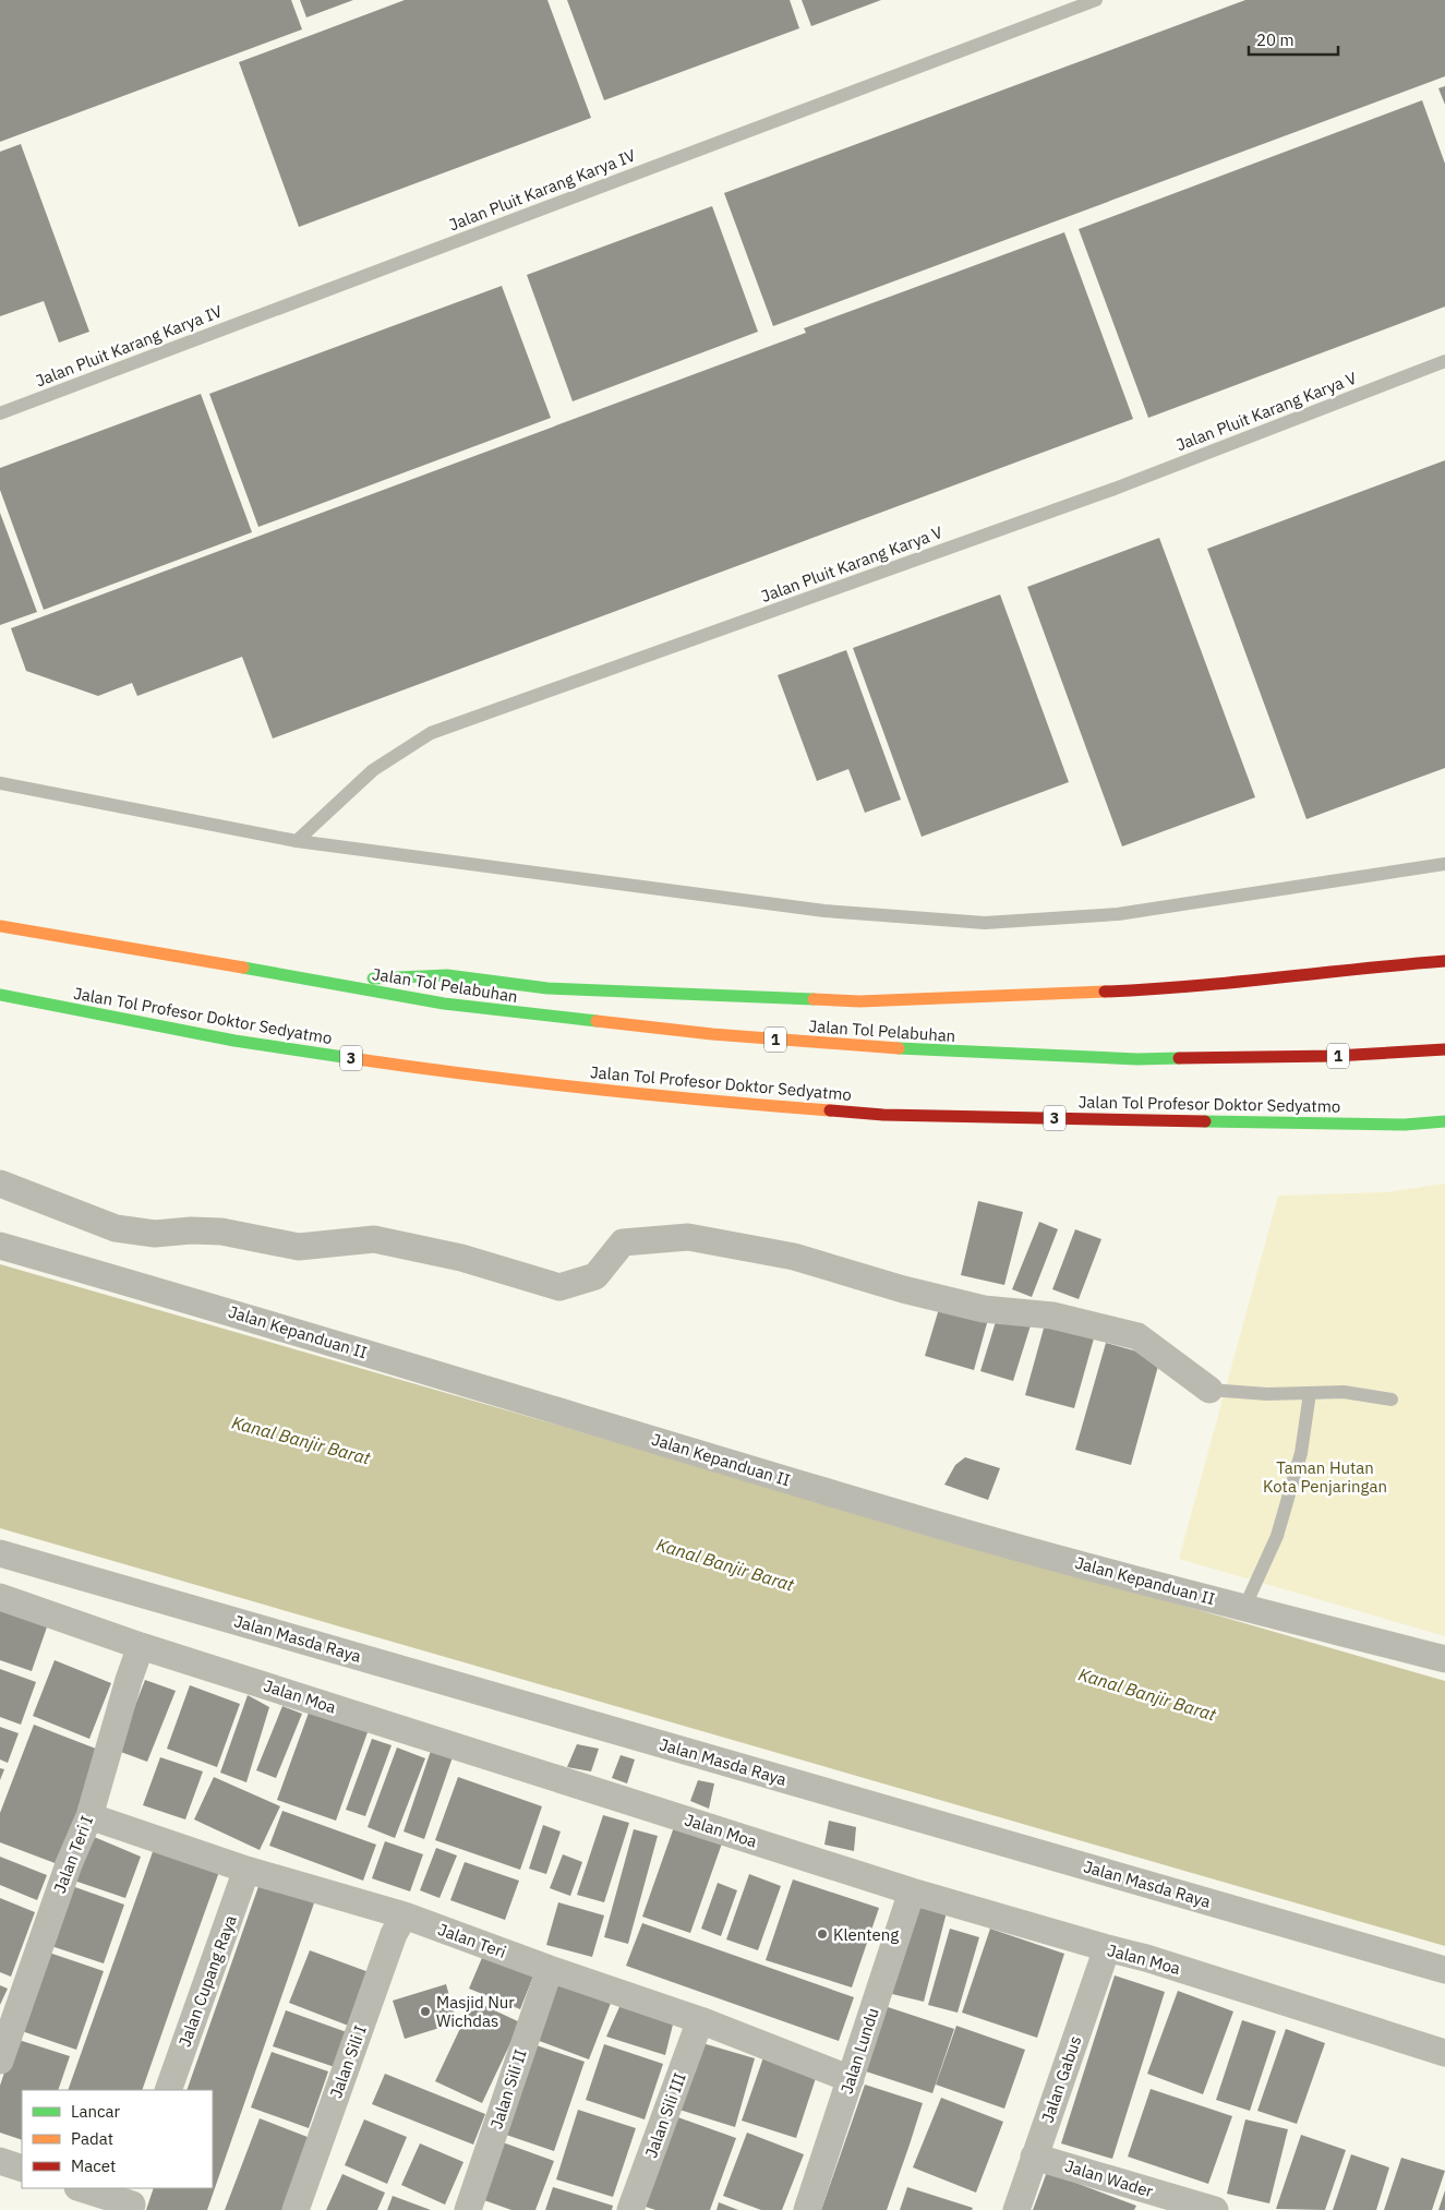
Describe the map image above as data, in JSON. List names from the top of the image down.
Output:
{
  "streets": {
    "highway": [
      "Jalan Tol Pelabuhan",
      "Jalan Tol Profesor Doktor Sedyatmo",
      "1",
      "3"
    ],
    "street": [
      "Jalan Kepanduan II",
      "Jalan Masda Raya",
      "Jalan Moa",
      "Jalan Teri I",
      "Jalan Teri",
      "Jalan Cupang Raya",
      "Jalan Lundu",
      "Jalan Sili I",
      "Jalan Gabus",
      "Jalan Sili II",
      "Jalan Sili III",
      "Jalan Wader"
    ],
    "lane": ["Jalan Pluit Karang Karya IV", "Jalan Pluit Karang Karya V"]
  },
  "crossings": [
    ["Jalan Moa", "Jalan Teri I"],
    ["Jalan Moa", "Jalan Lundu"],
    ["Jalan Moa", "Jalan Gabus"],
    ["Jalan Teri I", "Jalan Teri"],
    ["Jalan Teri", "Jalan Cupang Raya"],
    ["Jalan Teri", "Jalan Lundu"],
    ["Jalan Teri", "Jalan Sili I"],
    ["Jalan Teri", "Jalan Sili II"],
    ["Jalan Teri", "Jalan Sili III"],
    ["Jalan Gabus", "Jalan Wader"]
  ],
  "water": ["Kanal Banjir Barat"],
  "parks": ["Taman Hutan Kota Penjaringan"],
  "places": ["Klenteng", "Masjid Nur Wichdas"],
  "legend": ["Lancar", "Padat", "Macet"],
  "scale_bar": "20 m"
}
